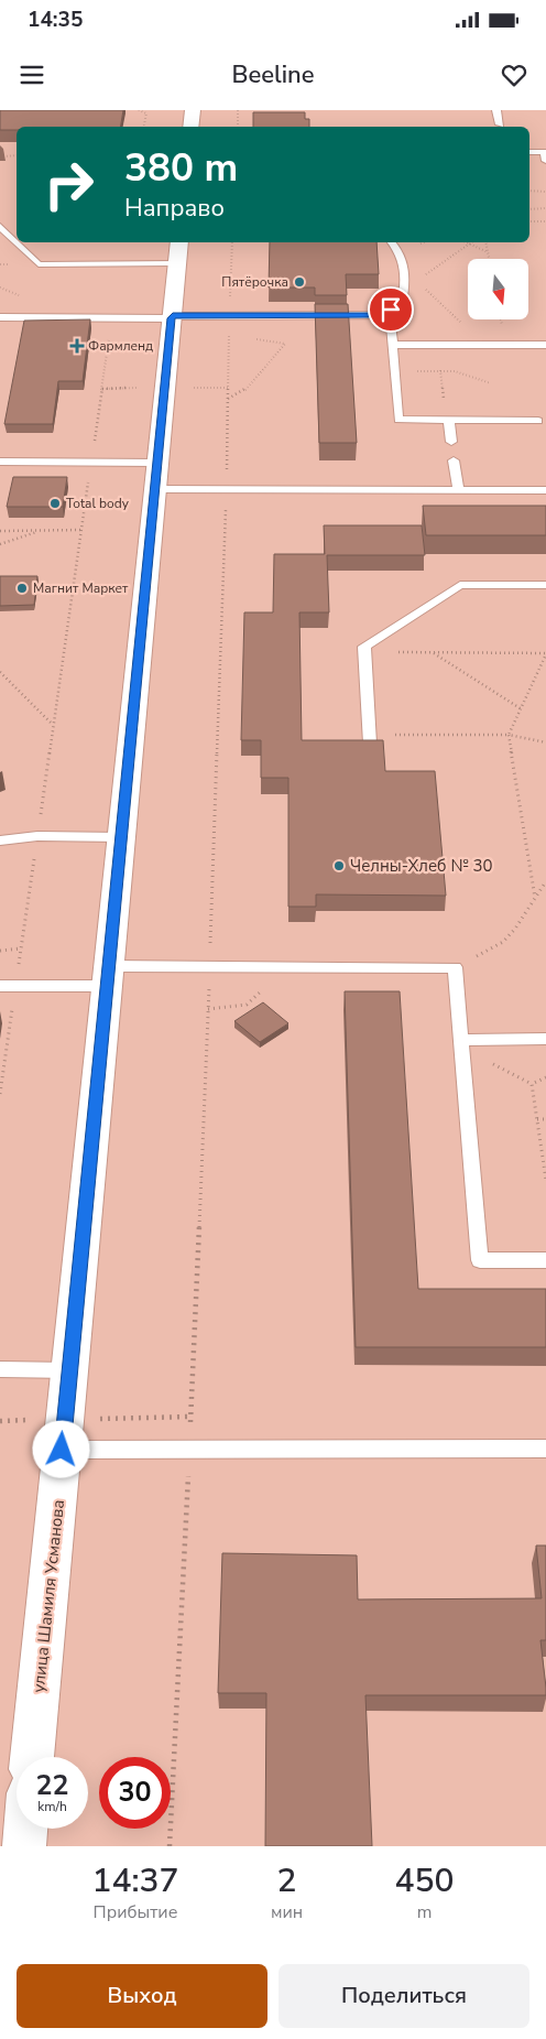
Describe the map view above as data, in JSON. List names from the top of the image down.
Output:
{
  "streets": {
    "street": ["улица Шамиля Усманова"]
  },
  "places": {
    "other": [
      "Пятёрочка",
      "Total body",
      "Магнит Маркет",
      "Челны-Хлеб № 30"
    ],
    "health": ["Фармленд"]
  },
  "north": "bottom",
  "page": {
    "status": "14:35",
    "header": "Beeline",
    "turn": ["380 m", "Направо"],
    "speed": "22 km/h",
    "limit": "30",
    "eta": [
      "14:37",
      "Прибытие",
      "2",
      "мин",
      "450",
      "m"
    ],
    "buttons": ["Выход", "Поделиться"]
  }
}
